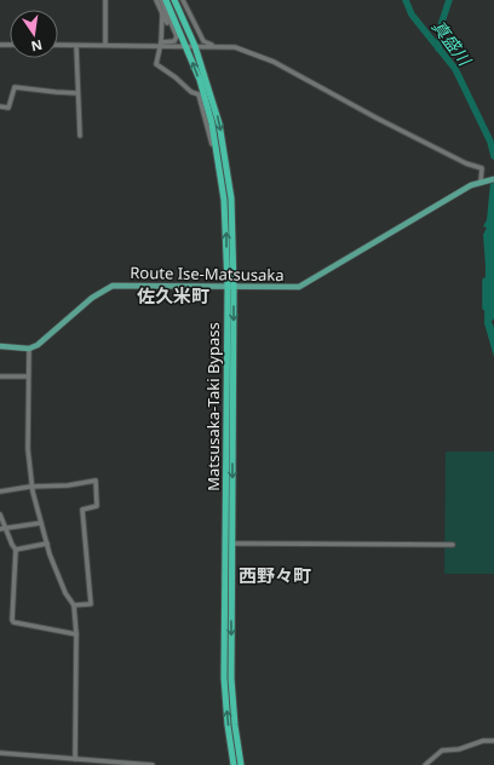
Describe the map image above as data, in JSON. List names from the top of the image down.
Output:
{
  "streets": {
    "highway": ["Matsusaka-Taki Bypass"],
    "main road": ["Route Ise-Matsusaka"]
  },
  "crossings": [
    ["Route Ise-Matsusaka", "Matsusaka-Taki Bypass"]
  ],
  "districts": ["佐久米町", "西野々町"],
  "water": ["真盛川"],
  "north": "bottom"
}
